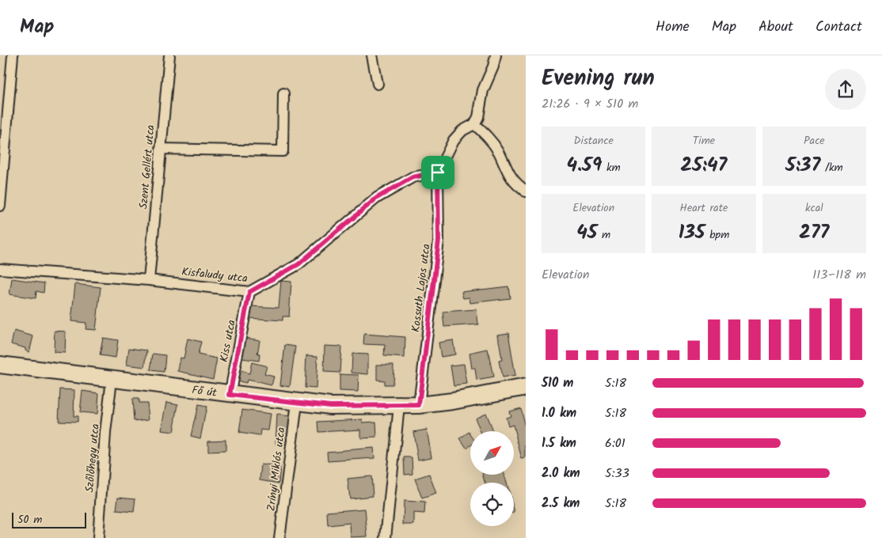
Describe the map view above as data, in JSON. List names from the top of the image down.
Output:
{
  "streets": {
    "main road": ["Fő út"],
    "street": [
      "Szent Gellért utca",
      "Kisfaludy utca",
      "Kossuth Lajos utca",
      "Kiss utca",
      "Szőlőhegy utca",
      "Zrínyi Miklós utca"
    ]
  },
  "crossings": [
    ["Szent Gellért utca", "Kisfaludy utca"],
    ["Kisfaludy utca", "Kossuth Lajos utca"],
    ["Kisfaludy utca", "Kiss utca"],
    ["Kossuth Lajos utca", "Fő út"],
    ["Kiss utca", "Fő út"],
    ["Fő út", "Szőlőhegy utca"],
    ["Fő út", "Zrínyi Miklós utca"]
  ],
  "scale_bar": "50 m",
  "north": "top right",
  "page": {
    "header": "Map",
    "nav": [
      "Home",
      "Map",
      "About",
      "Contact"
    ],
    "heading": ["Evening run", "21:26 · 9 × 510 m"],
    "stats": [
      ["Distance", "4.59 km"],
      ["Time", "25:47"],
      ["Pace", "5:37 /km"],
      ["Elevation", "45 m"],
      ["Heart rate", "135 bpm"],
      ["kcal", "277"]
    ],
    "chart": ["Elevation", "113–118 m"],
    "list": [
      {
        "name": "510 m",
        "note": "5:18"
      },
      {
        "name": "1.0 km",
        "note": "5:18"
      },
      {
        "name": "1.5 km",
        "note": "6:01"
      },
      {
        "name": "2.0 km",
        "note": "5:33"
      },
      {
        "name": "2.5 km",
        "note": "5:18"
      }
    ],
    "scale": "50 m"
  }
}
